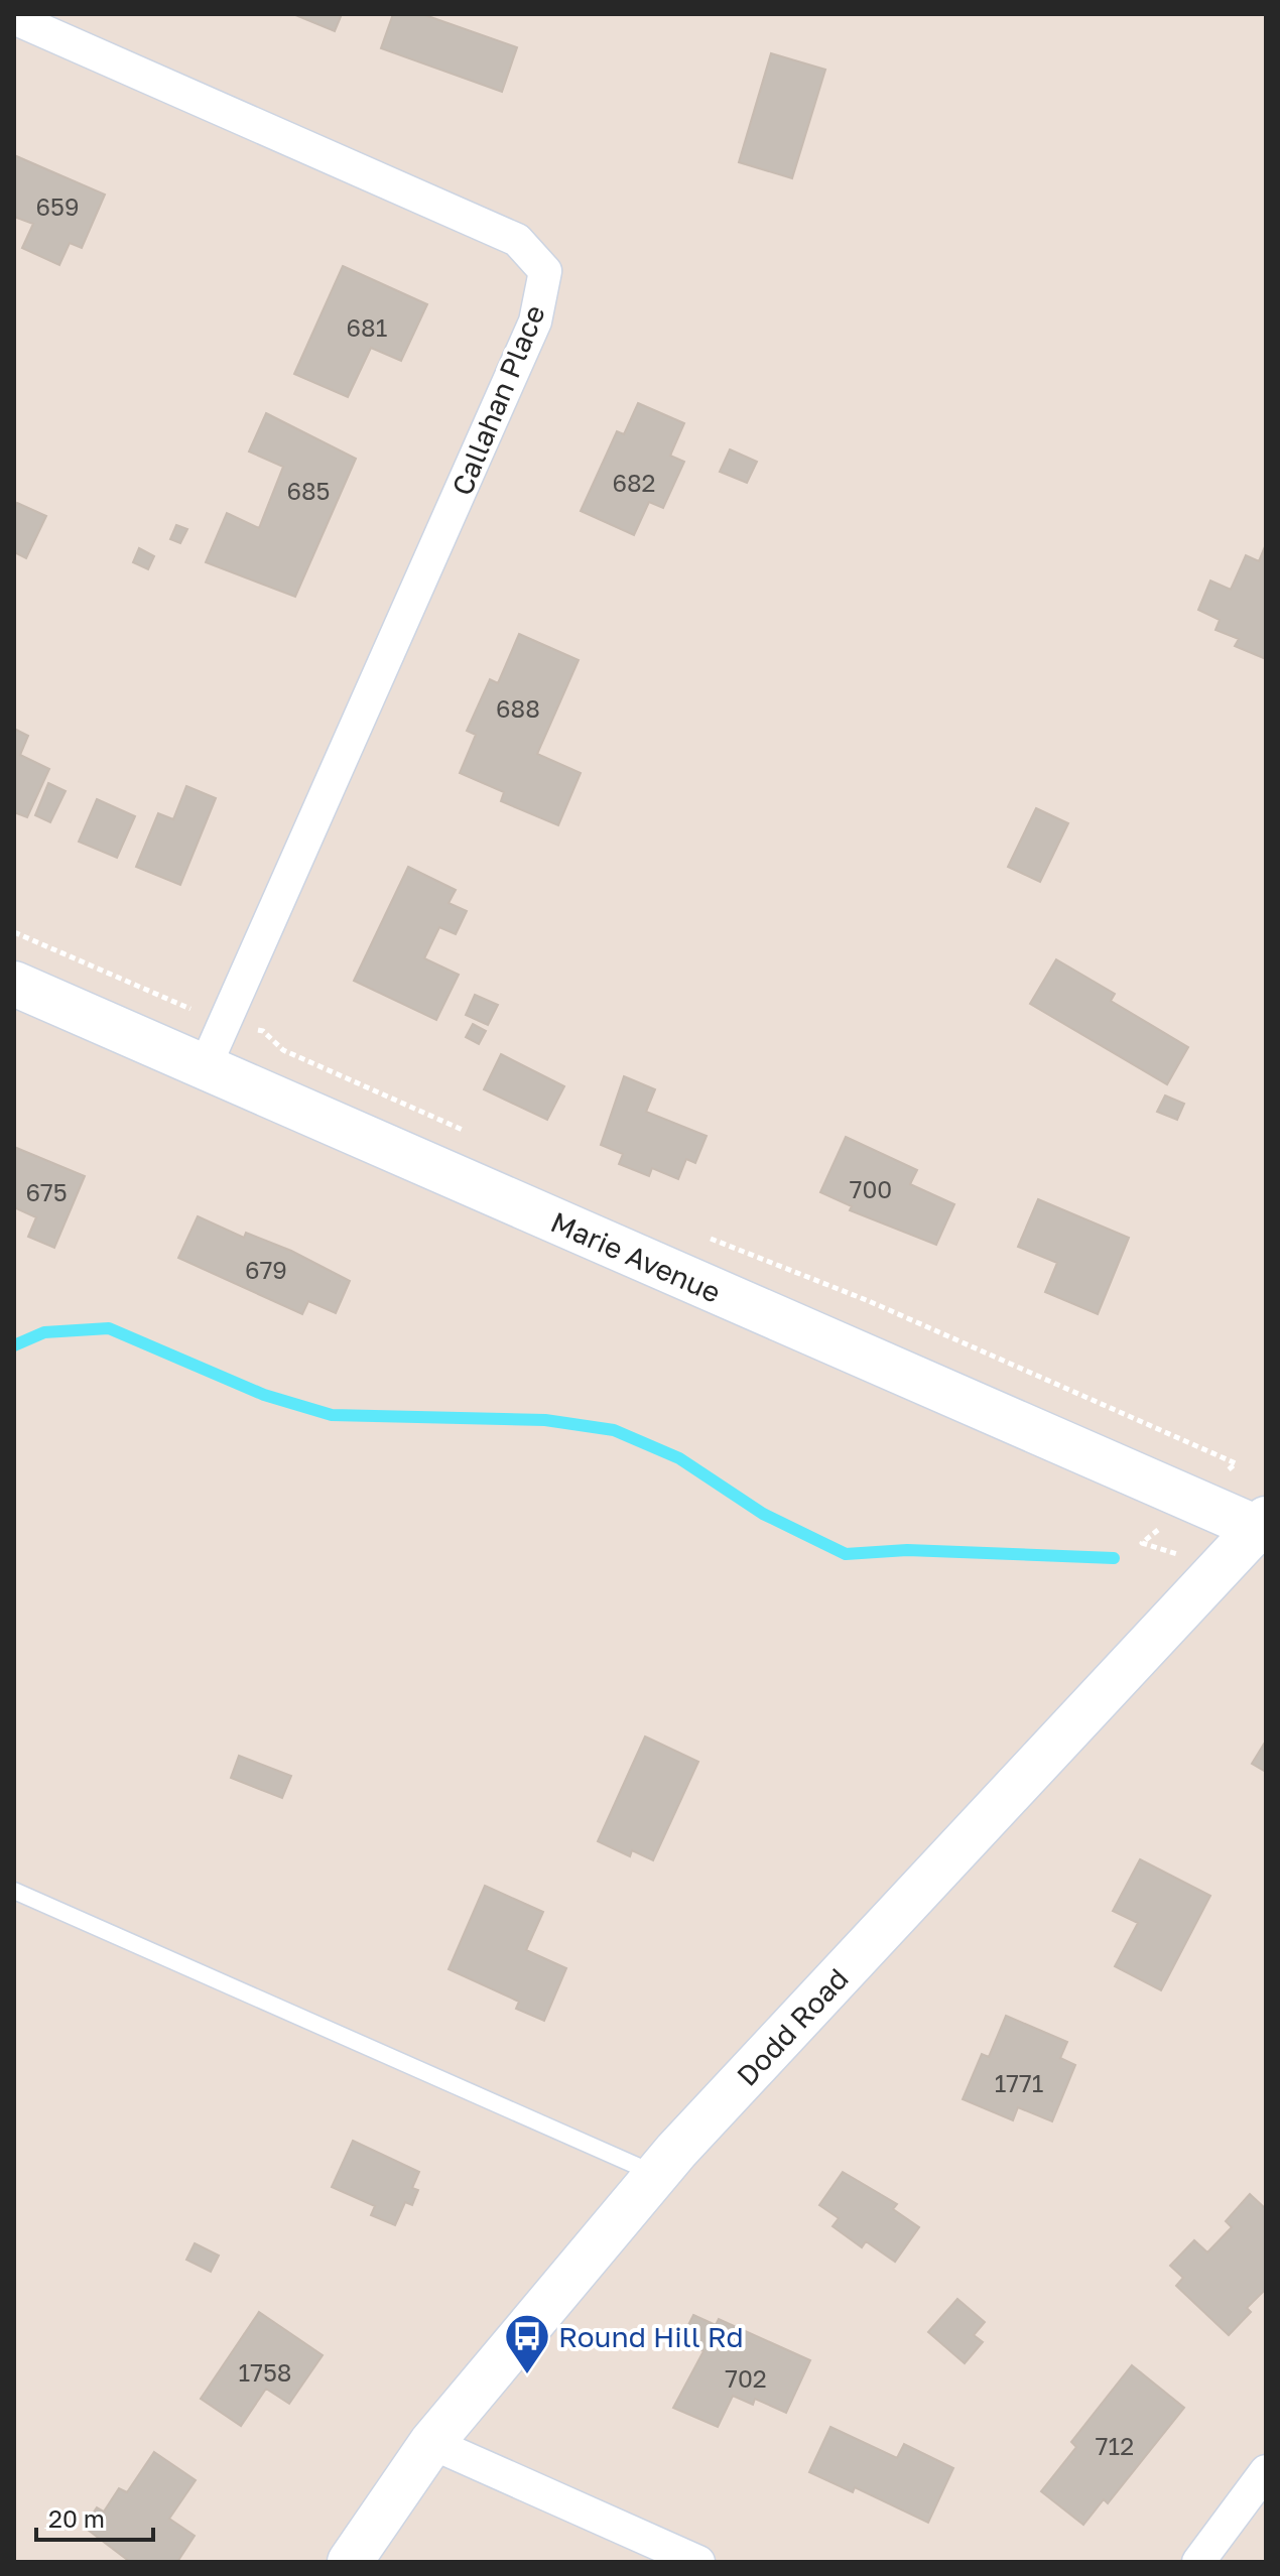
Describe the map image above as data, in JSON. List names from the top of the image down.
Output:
{
  "streets": {
    "main road": ["Marie Avenue", "Dodd Road"],
    "street": ["Callahan Place"]
  },
  "crossings": [
    ["Callahan Place", "Marie Avenue"],
    ["Marie Avenue", "Dodd Road"]
  ],
  "places": {
    "bus stop": ["Round Hill Rd"]
  },
  "house_numbers": [
    "659",
    "681",
    "682",
    "685",
    "688",
    "700",
    "675",
    "679",
    "1771",
    "1758",
    "702",
    "712"
  ],
  "scale_bar": "20 m"
}
